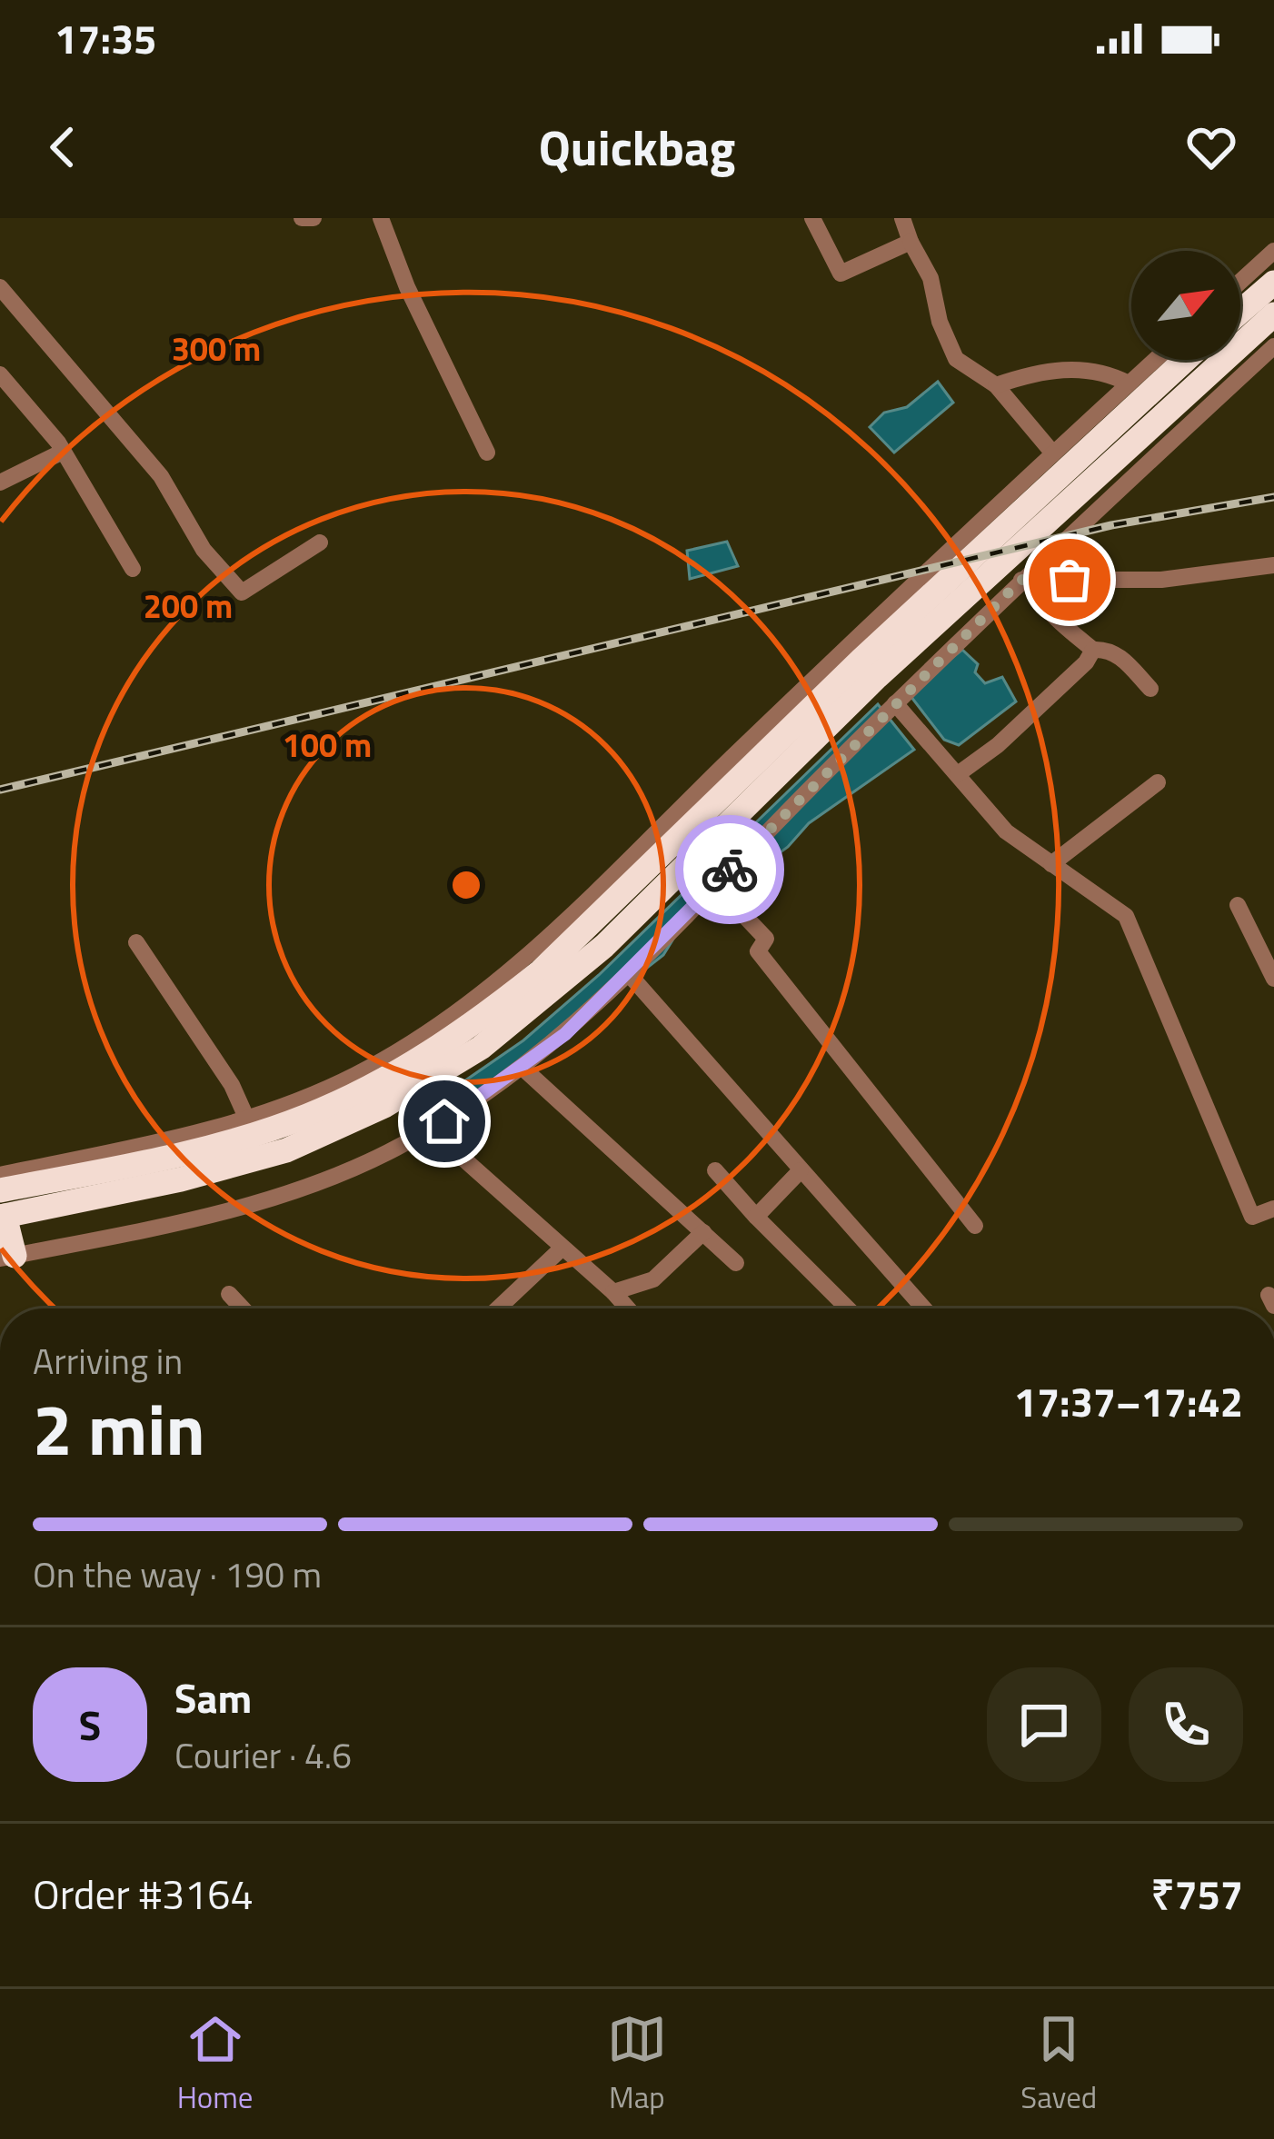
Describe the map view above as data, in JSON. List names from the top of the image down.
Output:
{
  "north": "top right",
  "page": {
    "status": "17:35",
    "header": "Quickbag",
    "heading": ["2 min", "Arriving in", "17:37–17:42"],
    "panel": [
      "Sam",
      "Courier · 4.6",
      "Order #3164",
      "₹757"
    ],
    "bar": "On the way · 190 m",
    "round": "S",
    "tabs": ["Home", "Map", "Saved"]
  },
  "rings": ["300 m", "200 m", "100 m"]
}
